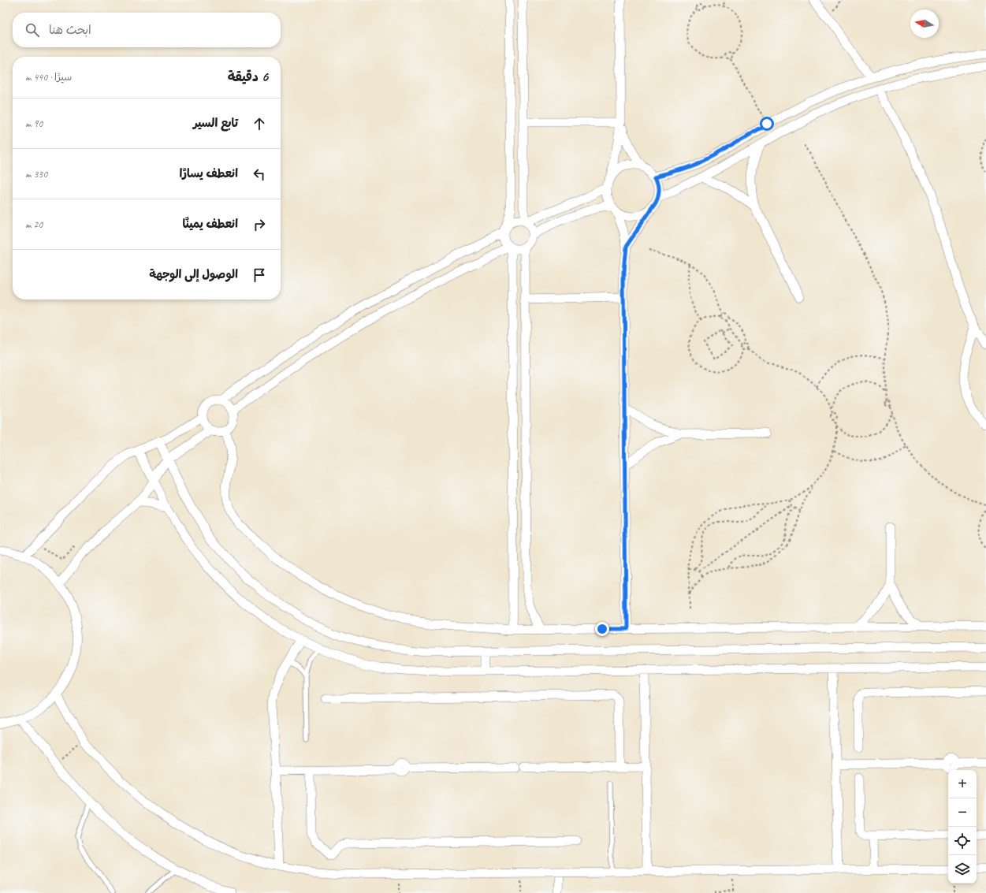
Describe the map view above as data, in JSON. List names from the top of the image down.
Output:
{
  "north": "left",
  "page": {
    "search": "ابحث هنا",
    "heading": ["6 دقيقة", "سيرًا · 440 m"],
    "list": [
      ["تابع السير", "90 m"],
      ["انعطف يسارًا", "330 m"],
      ["انعطف يمينًا", "20 m"],
      "الوصول إلى الوجهة"
    ],
    "map_buttons": ["+", "−"]
  }
}
